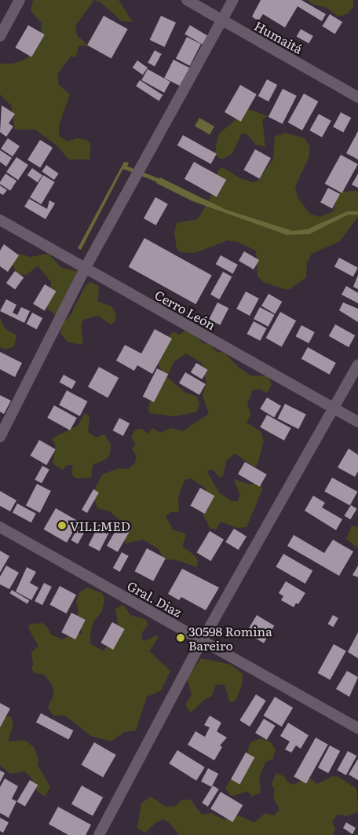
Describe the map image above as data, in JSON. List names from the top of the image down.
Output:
{
  "streets": {
    "street": ["Humaitá", "Cerro León", "Gral. Diaz"]
  },
  "places": ["VILLMED", "30598 Romina Bareiro"]
}
